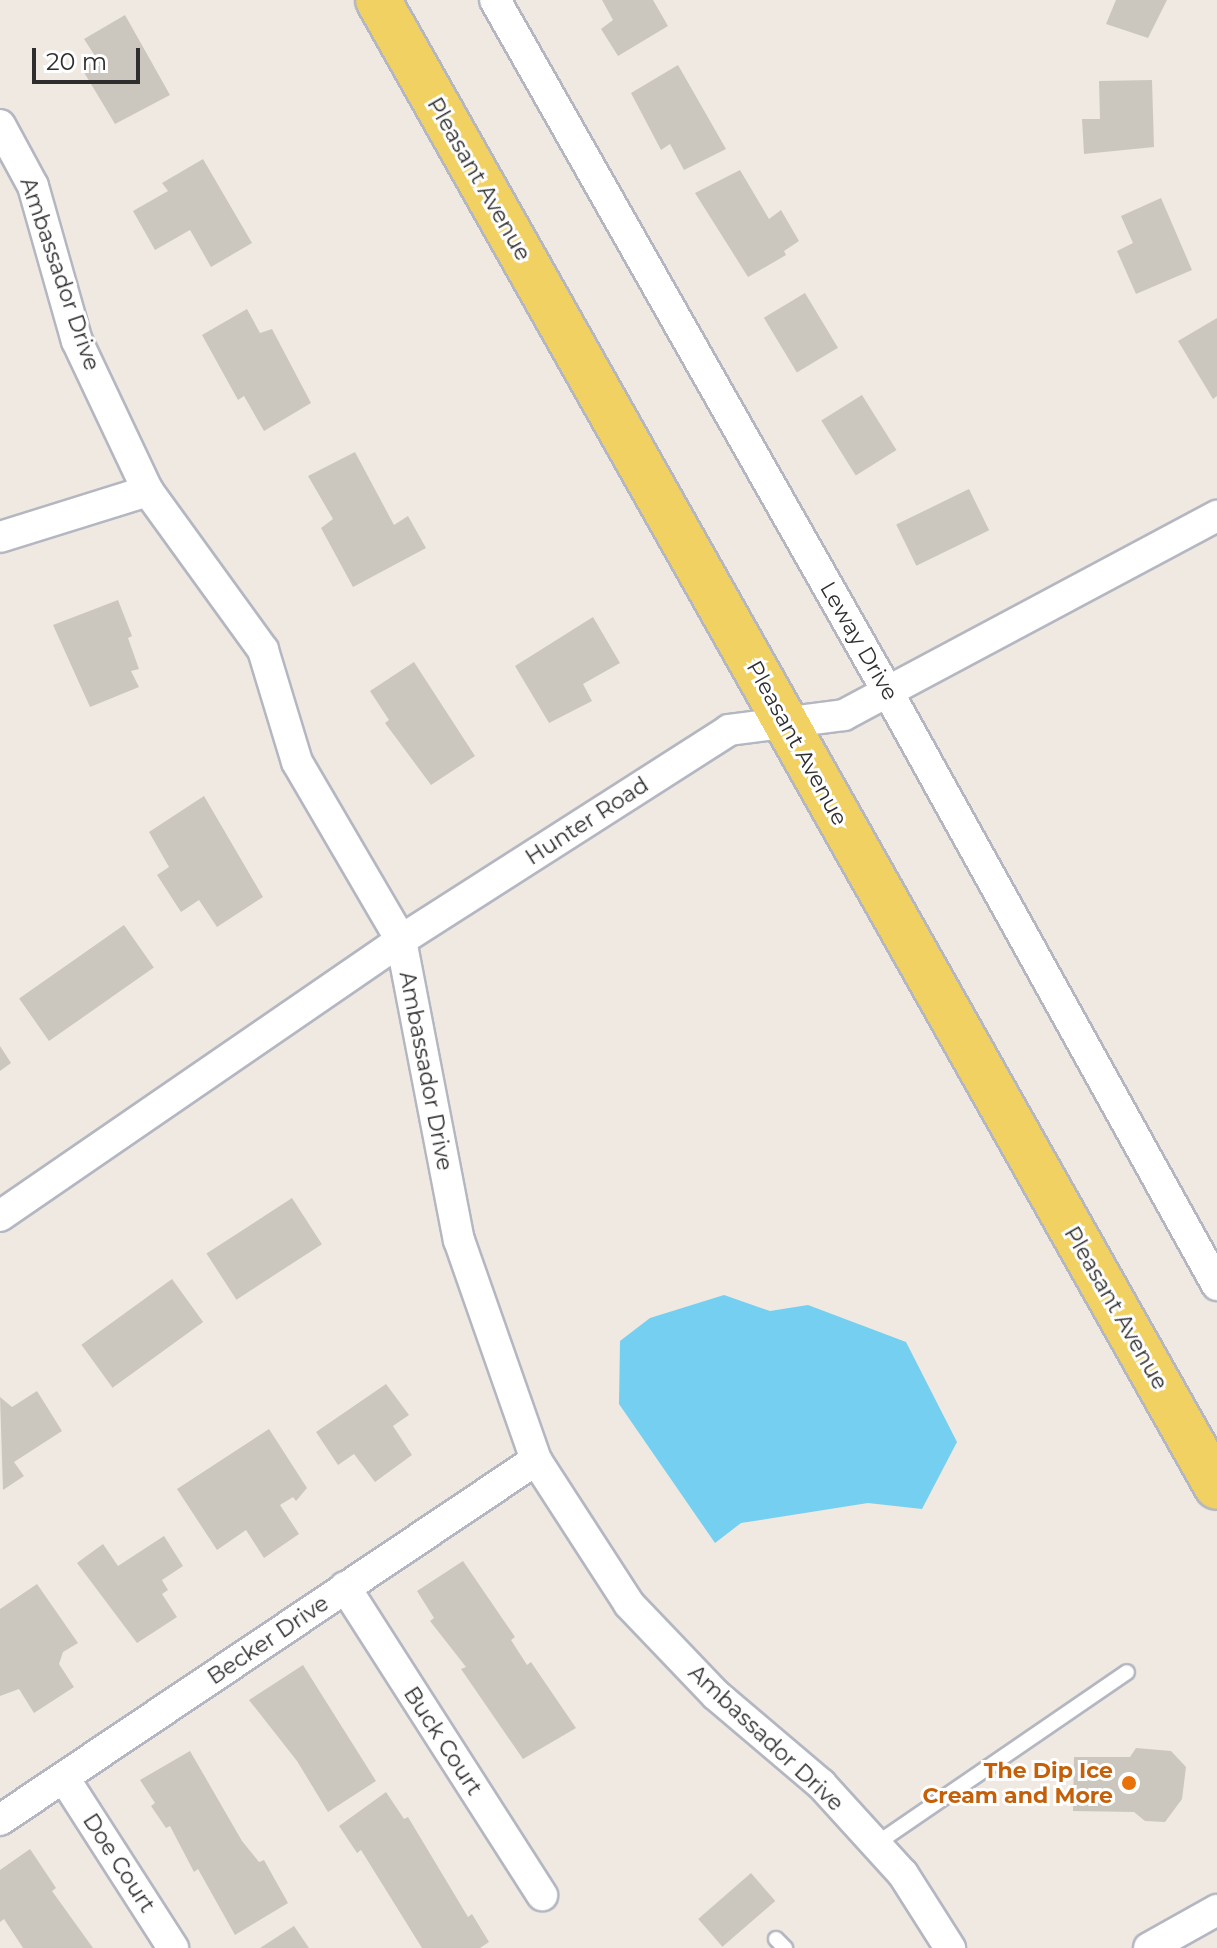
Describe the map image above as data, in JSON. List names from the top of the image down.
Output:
{
  "streets": {
    "main road": ["Pleasant Avenue"],
    "street": [
      "Ambassador Drive",
      "Leway Drive",
      "Hunter Road",
      "Becker Drive",
      "Buck Court",
      "Doe Court"
    ]
  },
  "crossings": [
    ["Pleasant Avenue", "Hunter Road"],
    ["Ambassador Drive", "Hunter Road"],
    ["Ambassador Drive", "Becker Drive"],
    ["Leway Drive", "Hunter Road"],
    ["Becker Drive", "Buck Court"],
    ["Becker Drive", "Doe Court"]
  ],
  "places": ["The Dip Ice Cream and More"],
  "scale_bar": "20 m"
}
